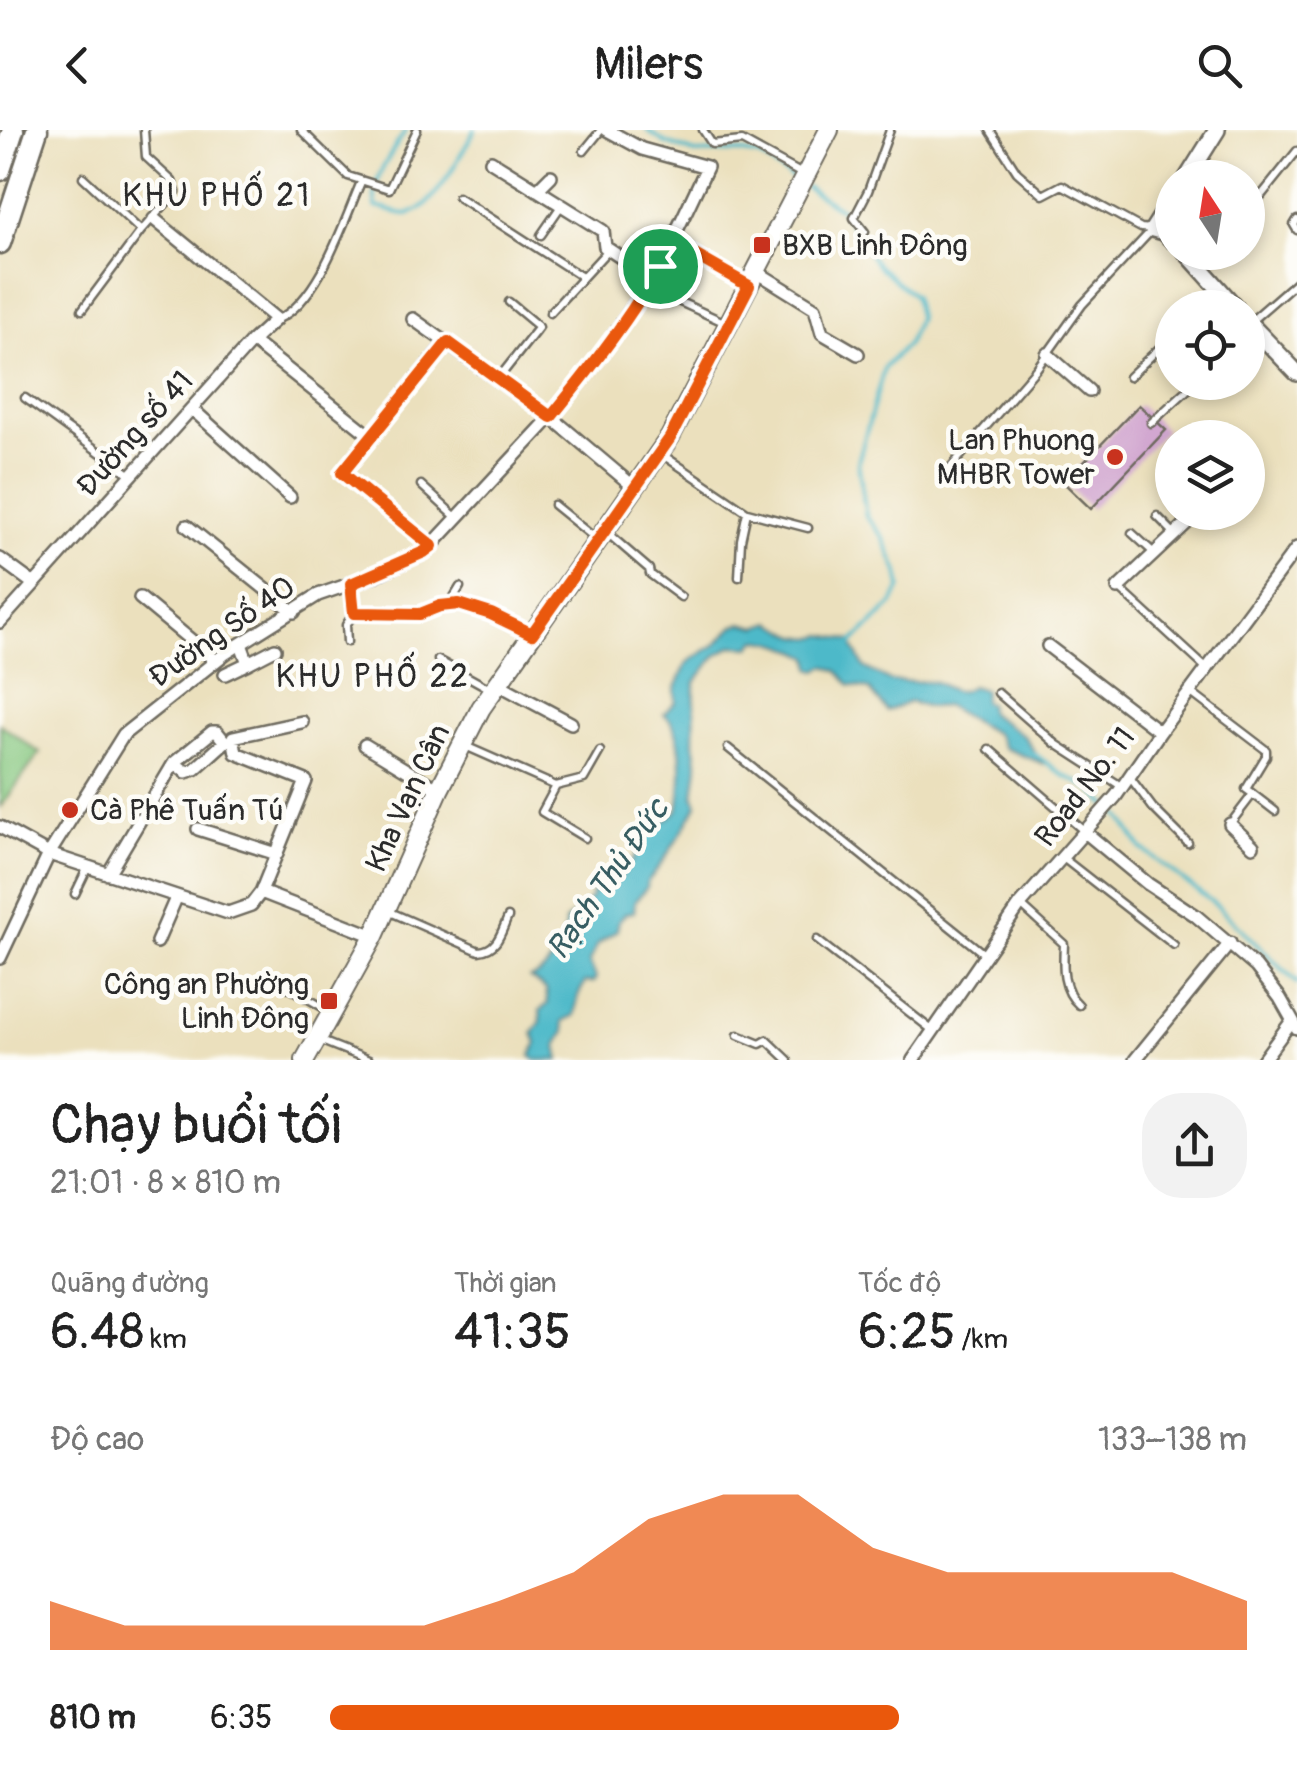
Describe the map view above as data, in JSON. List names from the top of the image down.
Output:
{
  "streets": {
    "main road": ["Kha Vạn Cân"],
    "street": ["Đường số 41", "Đường Số 40", "Road No. 11"]
  },
  "districts": ["KHU PHỐ 21", "KHU PHỐ 22"],
  "water": ["Rạch Thủ Đức"],
  "places": {
    "transit": ["BXB Linh Đông", "Công an Phường Linh Đông"],
    "other": ["Lan Phuong MHBR Tower", "Cà Phê Tuấn Tú"]
  },
  "north": "top",
  "page": {
    "header": "Milers",
    "heading": ["Chạy buổi tối", "21:01 · 8 × 810 m"],
    "stats": [
      ["Quãng đường", "6.48 km"],
      ["Thời gian", "41:35"],
      ["Tốc độ", "6:25 /km"]
    ],
    "chart": ["Độ cao", "133–138 m"],
    "list": [
      {
        "name": "810 m",
        "note": "6:35"
      }
    ]
  }
}
